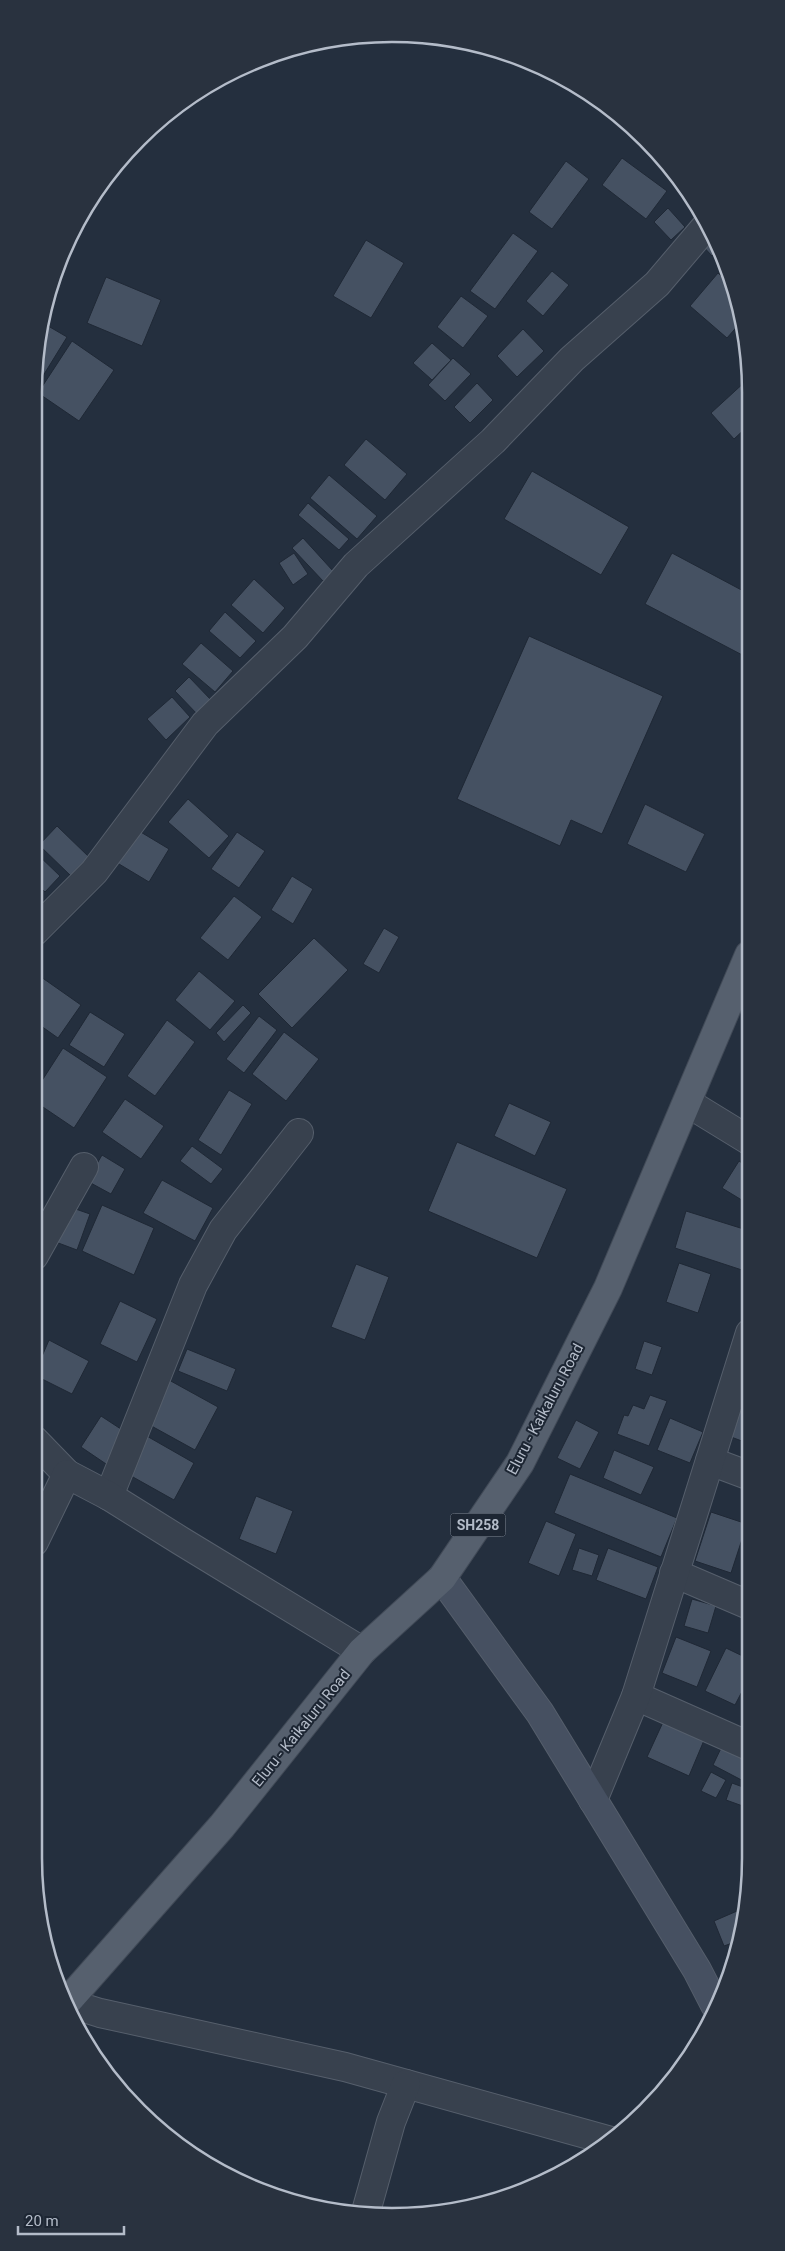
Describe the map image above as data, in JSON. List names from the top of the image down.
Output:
{
  "streets": {
    "main road": ["Eluru - Kaikaluru Road", "SH258"]
  },
  "scale_bar": "20 m"
}
